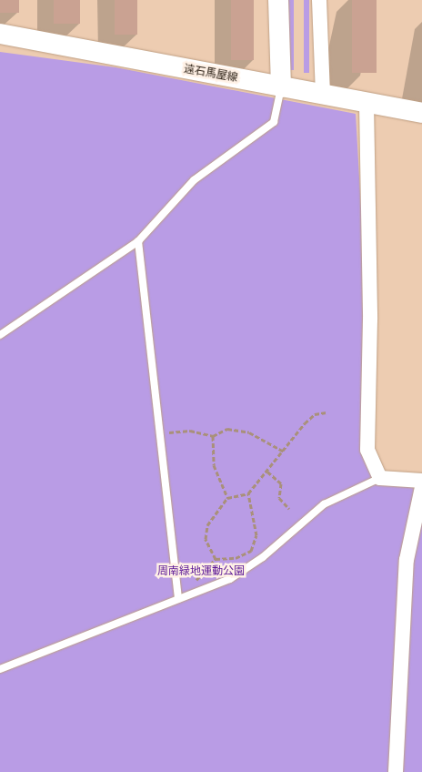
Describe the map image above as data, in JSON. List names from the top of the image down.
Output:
{
  "streets": {
    "street": ["遠石馬屋線"]
  },
  "parks": ["周南緑地運動公園"]
}
